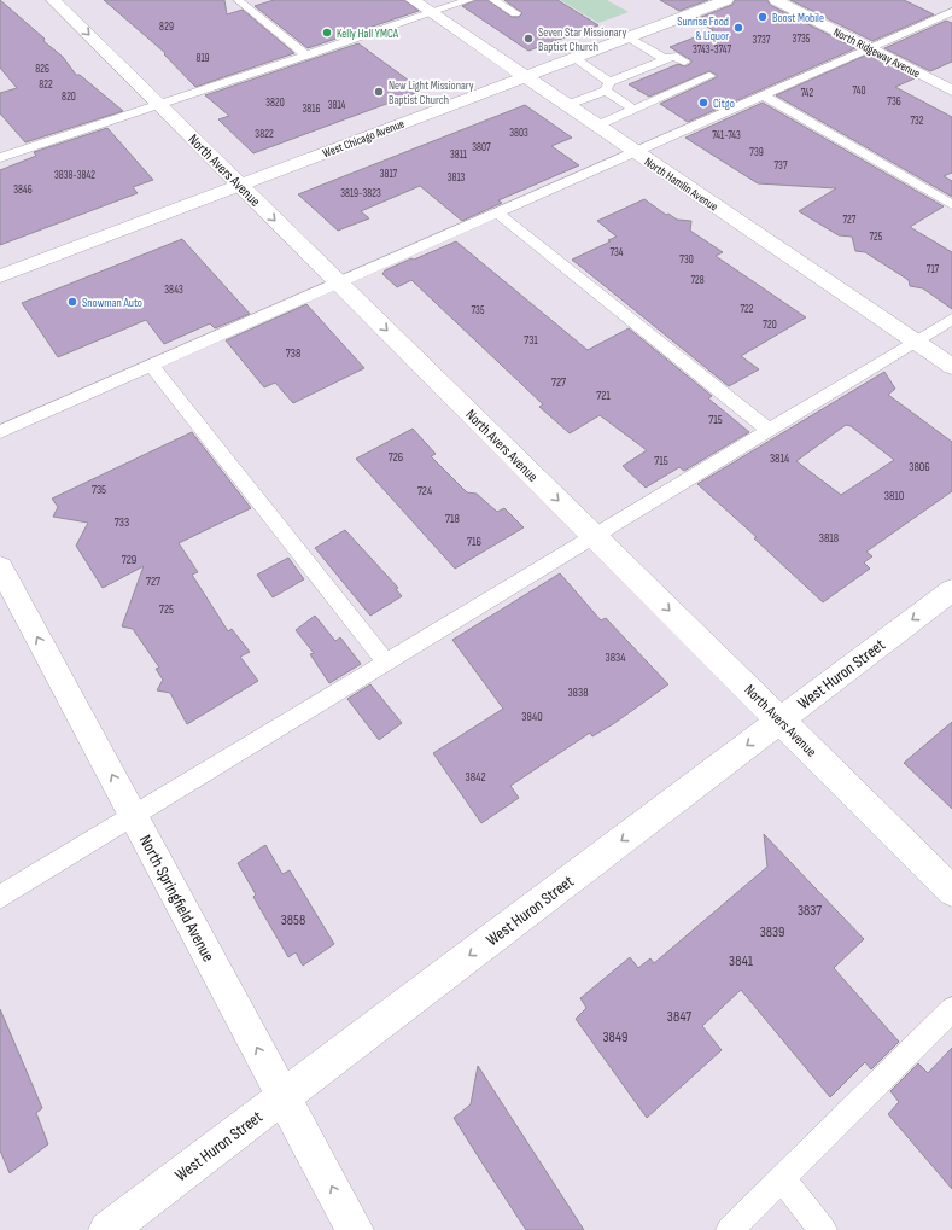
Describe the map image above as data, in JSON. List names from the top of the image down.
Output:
{
  "streets": {
    "street": [
      "North Ridgeway Avenue",
      "West Chicago Avenue",
      "North Avers Avenue",
      "North Hamlin Avenue",
      "West Huron Street",
      "North Springfield Avenue"
    ]
  },
  "crossings": [
    ["West Chicago Avenue", "North Avers Avenue"],
    ["West Chicago Avenue", "North Hamlin Avenue"],
    ["North Avers Avenue", "West Huron Street"],
    ["West Huron Street", "North Springfield Avenue"]
  ],
  "one_way": ["North Avers Avenue", "West Huron Street", "North Springfield Avenue"],
  "places": [
    "Boost Mobile",
    "Sunrise Food & Liquor",
    "Kelly Hall YMCA",
    "Seven Star Missionary Baptist Church",
    "New Light Missionary Baptist Church",
    "Citgo",
    "Snowman Auto"
  ],
  "house_numbers": [
    "829",
    "3735",
    "3737",
    "3743-3747",
    "819",
    "826",
    "822",
    "740",
    "742",
    "820",
    "736",
    "3820",
    "3814",
    "3816",
    "732",
    "3803",
    "3822",
    "741-743",
    "3807",
    "739",
    "3811",
    "737",
    "3817",
    "3838-3842",
    "3813",
    "3846",
    "3819-3823",
    "727",
    "725",
    "734",
    "730",
    "717",
    "728",
    "3843",
    "722",
    "735",
    "720",
    "731",
    "738",
    "727",
    "721",
    "715",
    "726",
    "3814",
    "715",
    "3806",
    "735",
    "724",
    "3810",
    "718",
    "733",
    "3818",
    "716",
    "729",
    "727",
    "725",
    "3834",
    "3838",
    "3840",
    "3842",
    "3837",
    "3858",
    "3839",
    "3841",
    "3847",
    "3849"
  ]
}
